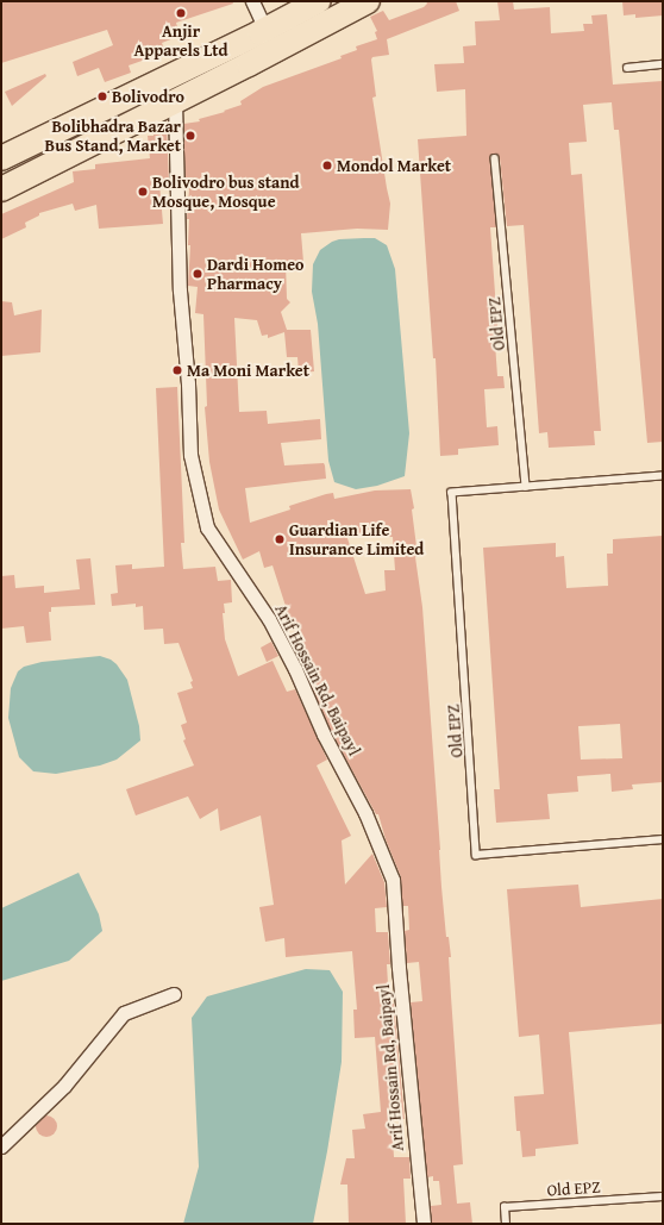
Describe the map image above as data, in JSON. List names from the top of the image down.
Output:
{
  "streets": {
    "street": ["Arif Hossain Rd, Baipayl"],
    "lane": ["Old EPZ"]
  },
  "places": [
    "Anjir Apparels Ltd",
    "Bolivodro",
    "Bolibhadra Bazar Bus Stand, Market",
    "Mondol Market",
    "Bolivodro bus stand Mosque, Mosque",
    "Dardi Homeo Pharmacy",
    "Ma Moni Market",
    "Guardian Life Insurance Limited"
  ]
}
